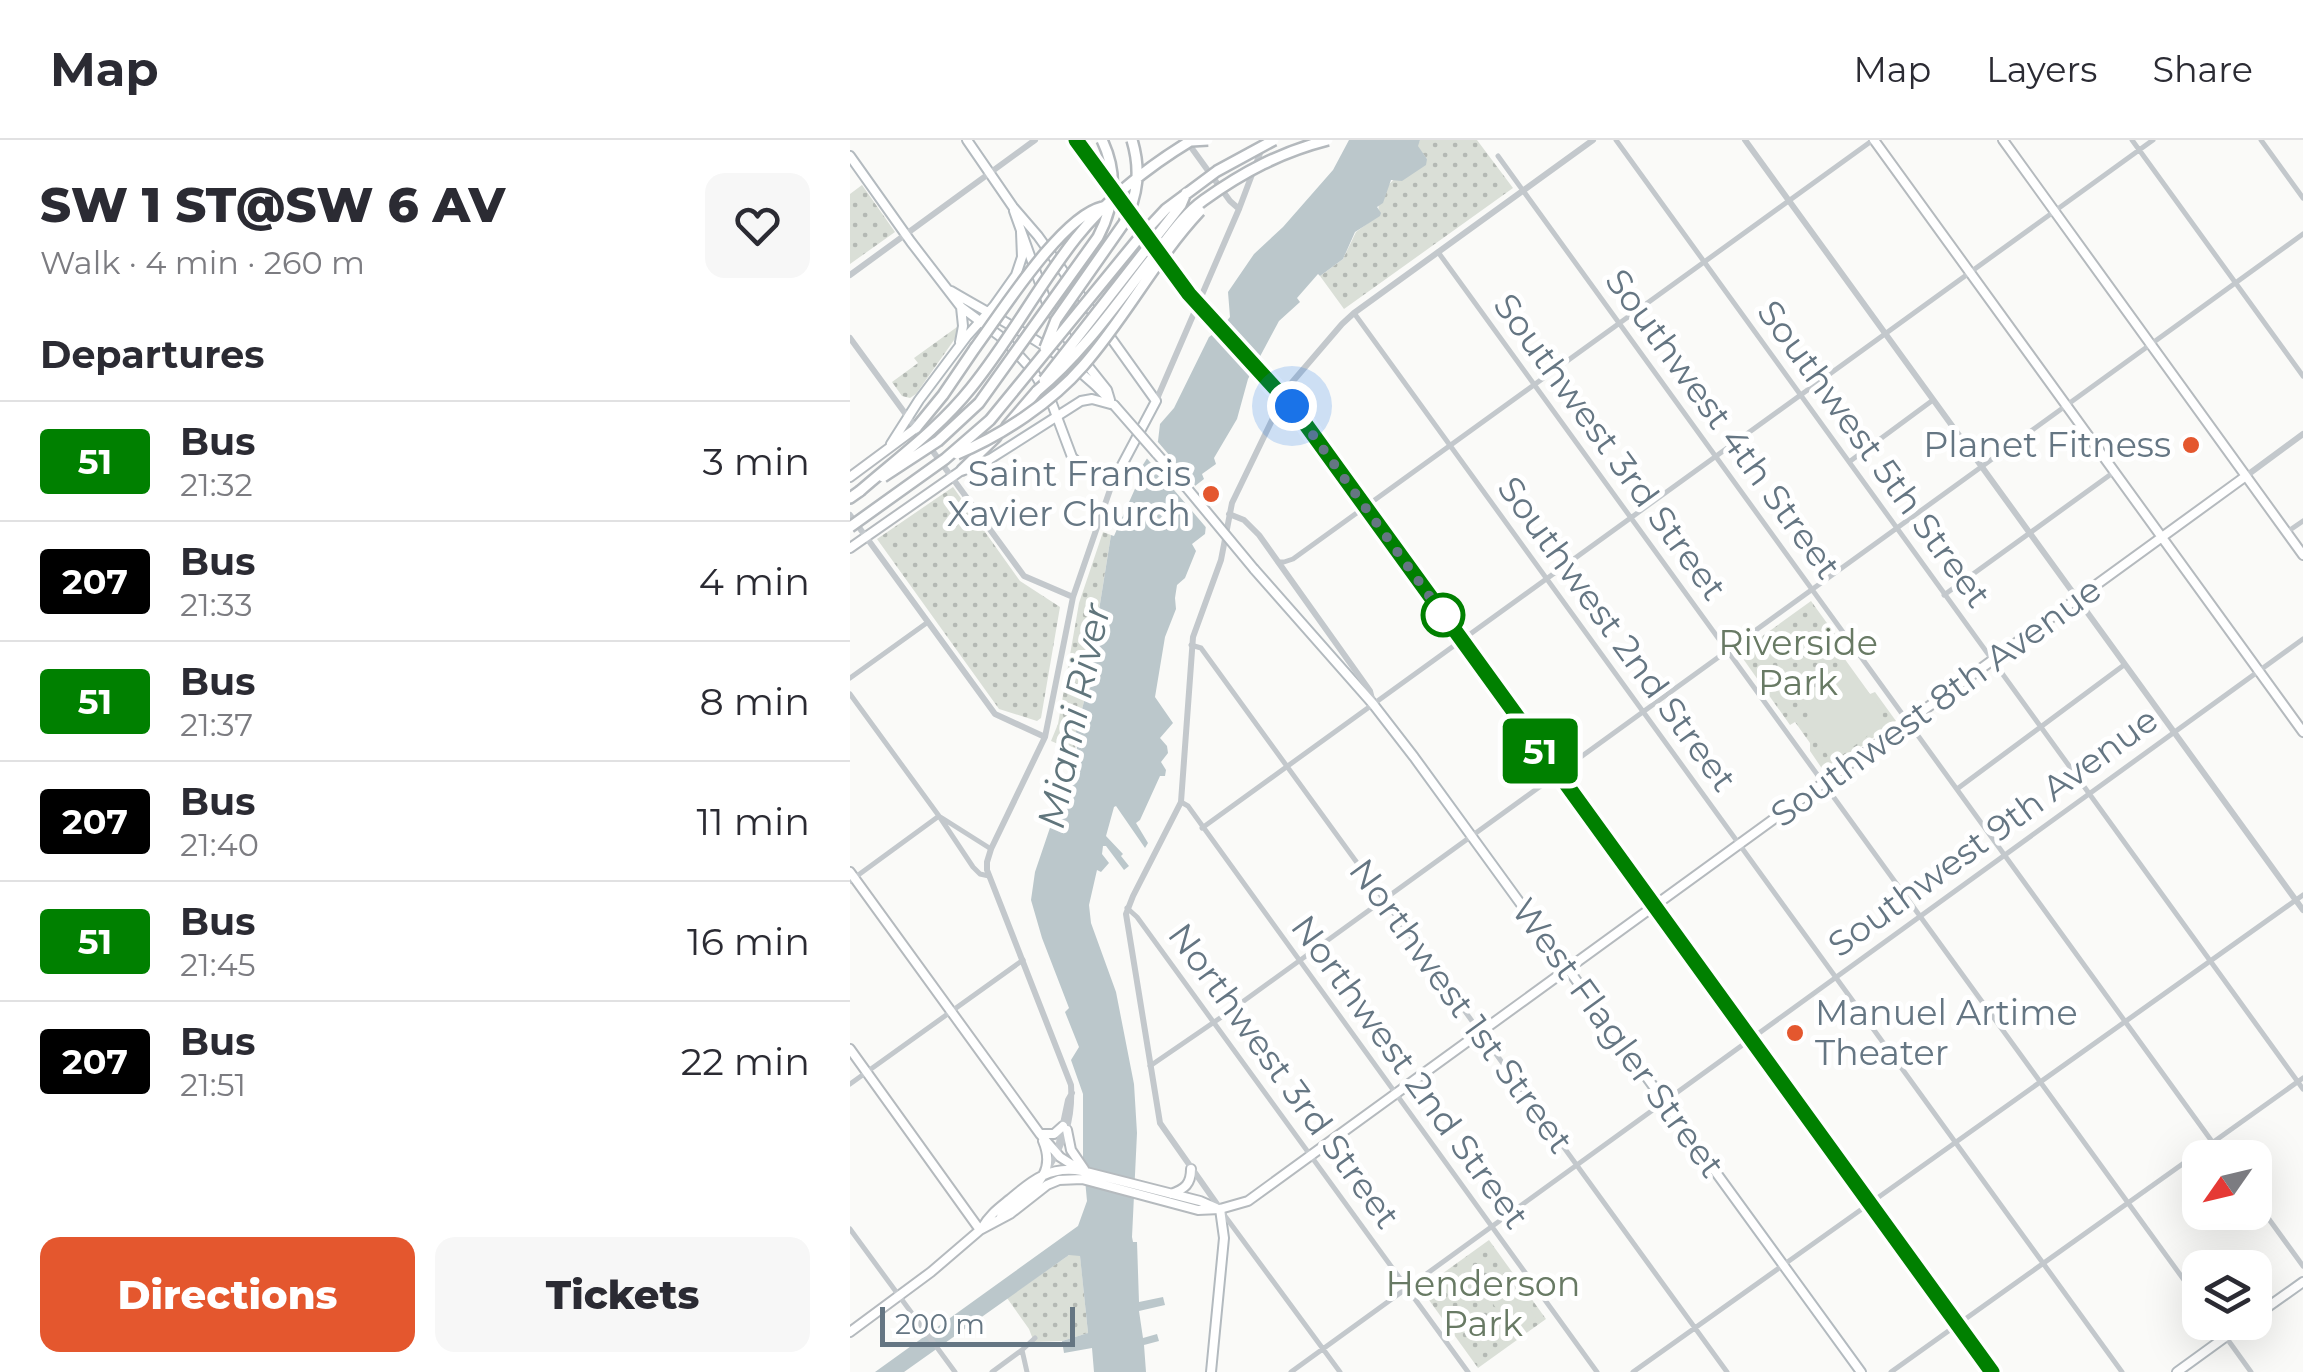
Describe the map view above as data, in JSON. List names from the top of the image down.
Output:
{
  "streets": {
    "main road": ["Southwest 8th Avenue", "West Flagler Street"],
    "street": [
      "Southwest 4th Street",
      "Southwest 3rd Street",
      "Southwest 5th Street",
      "Southwest 2nd Street",
      "Southwest 9th Avenue",
      "Northwest 1st Street",
      "Northwest 2nd Street",
      "Northwest 3rd Street"
    ]
  },
  "crossings": [
    ["Southwest 4th Street", "Southwest 8th Avenue"],
    ["Southwest 4th Street", "Southwest 9th Avenue"],
    ["Southwest 3rd Street", "Southwest 8th Avenue"],
    ["Southwest 3rd Street", "Southwest 9th Avenue"],
    ["Southwest 5th Street", "Southwest 8th Avenue"],
    ["Southwest 5th Street", "Southwest 9th Avenue"],
    ["Southwest 2nd Street", "Southwest 8th Avenue"],
    ["Southwest 2nd Street", "Southwest 9th Avenue"],
    ["Southwest 8th Avenue", "Northwest 1st Street"],
    ["Southwest 8th Avenue", "West Flagler Street"],
    ["Southwest 8th Avenue", "Northwest 2nd Street"],
    ["Southwest 8th Avenue", "Northwest 3rd Street"],
    ["Southwest 9th Avenue", "Northwest 1st Street"],
    ["Southwest 9th Avenue", "West Flagler Street"],
    ["Southwest 9th Avenue", "Northwest 2nd Street"],
    ["Southwest 9th Avenue", "Northwest 3rd Street"]
  ],
  "water": ["Miami River"],
  "parks": ["Riverside Park", "Henderson Park"],
  "places": ["Planet Fitness", "Saint Francis Xavier Church", "Manuel Artime Theater"],
  "lines": ["bus line 51"],
  "scale_bar": "200 m",
  "north": "bottom left",
  "page": {
    "header": "Map",
    "nav": ["Map", "Layers", "Share"],
    "heading": [
      ["SW 1 ST@SW 6 AV", "Walk · 4 min · 260 m"],
      "Departures"
    ],
    "on_map": "51",
    "list": [
      {
        "mark": "51",
        "name": "Bus",
        "note": "21:32",
        "value": "3 min"
      },
      {
        "mark": "207",
        "name": "Bus",
        "note": "21:33",
        "value": "4 min"
      },
      {
        "mark": "51",
        "name": "Bus",
        "note": "21:37",
        "value": "8 min"
      },
      {
        "mark": "207",
        "name": "Bus",
        "note": "21:40",
        "value": "11 min"
      },
      {
        "mark": "51",
        "name": "Bus",
        "note": "21:45",
        "value": "16 min"
      },
      {
        "mark": "207",
        "name": "Bus",
        "note": "21:51",
        "value": "22 min"
      }
    ],
    "buttons": ["Directions", "Tickets"],
    "scale": "200 m"
  }
}
